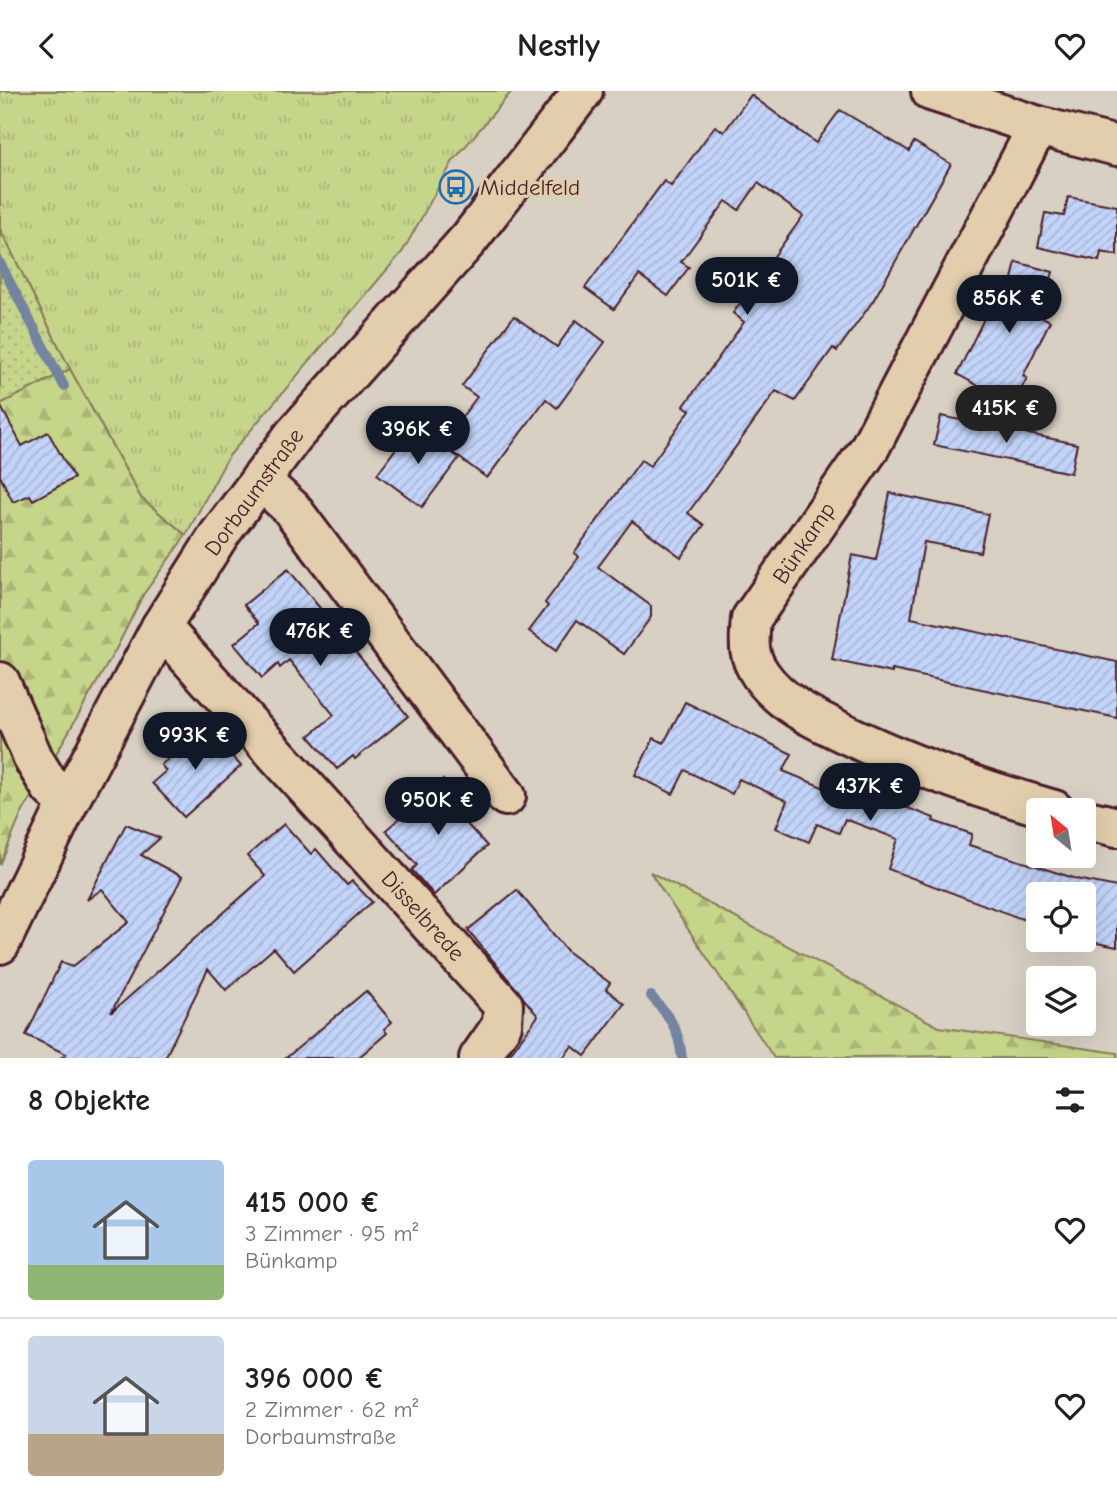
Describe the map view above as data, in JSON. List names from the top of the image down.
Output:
{
  "streets": {
    "street": ["Dorbaumstraße", "Bünkamp", "Disselbrede"]
  },
  "crossings": [
    ["Dorbaumstraße", "Disselbrede"]
  ],
  "places": {
    "bus stop": ["Middelfeld"]
  },
  "north": "top left",
  "page": {
    "header": "Nestly",
    "price": [
      "501K €",
      "856K €",
      "415K €",
      "396K €",
      "476K €",
      "993K €",
      "437K €",
      "950K €"
    ],
    "heading": "8 Objekte",
    "list": [
      {
        "name": "415 000 €",
        "note": "3 Zimmer · 95 m² · Bünkamp"
      },
      {
        "name": "396 000 €",
        "note": "2 Zimmer · 62 m² · Dorbaumstraße"
      }
    ]
  }
}
